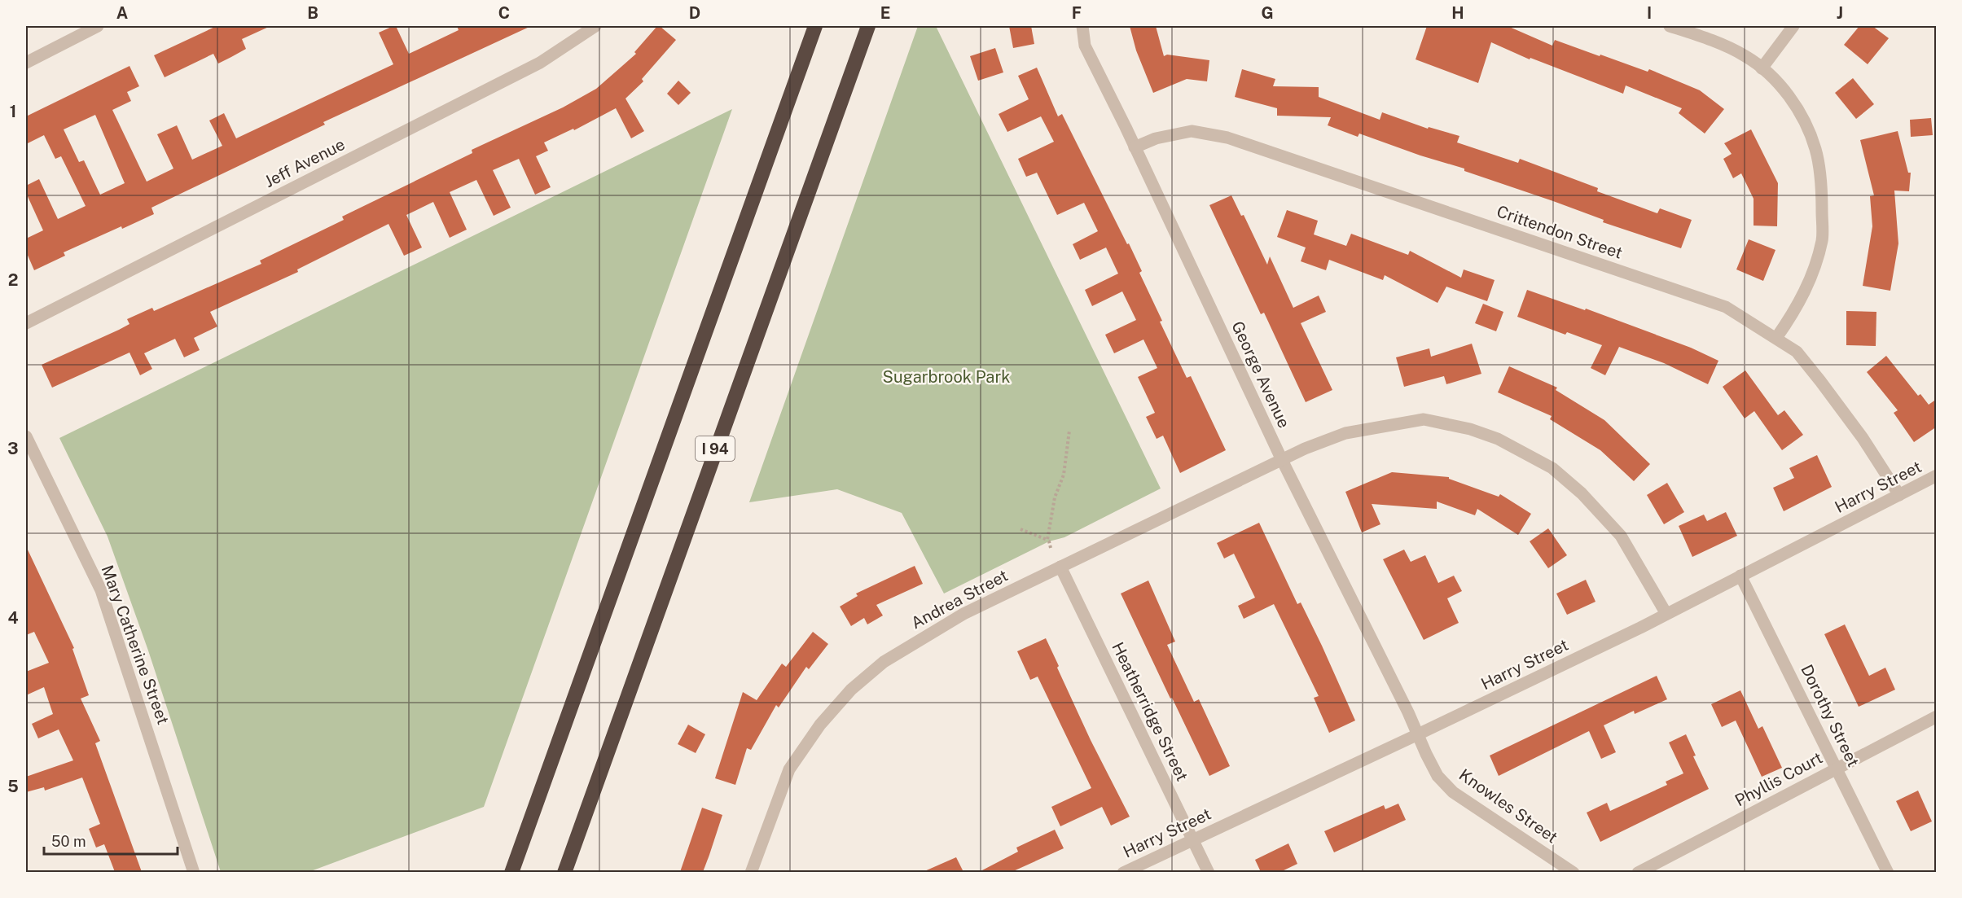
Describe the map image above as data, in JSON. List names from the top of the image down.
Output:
{
  "streets": {
    "highway": ["I 94"],
    "street": [
      "Jeff Avenue",
      "Crittendon Street",
      "George Avenue",
      "Harry Street",
      "Andrea Street",
      "Mary Catherine Street",
      "Heatherridge Street",
      "Dorothy Street",
      "Phyllis Court",
      "Knowles Street"
    ]
  },
  "crossings": [
    ["Crittendon Street", "George Avenue"],
    ["Crittendon Street", "Harry Street"],
    ["George Avenue", "Harry Street"],
    ["George Avenue", "Andrea Street"],
    ["George Avenue", "Knowles Street"],
    ["Harry Street", "Andrea Street"],
    ["Harry Street", "Heatherridge Street"],
    ["Harry Street", "Dorothy Street"],
    ["Harry Street", "Knowles Street"],
    ["Andrea Street", "Heatherridge Street"],
    ["Dorothy Street", "Phyllis Court"]
  ],
  "parks": ["Sugarbrook Park"],
  "scale_bar": "50 m",
  "grid": {
    "columns": [
      "A",
      "B",
      "C",
      "D",
      "E",
      "F",
      "G",
      "H",
      "I",
      "J"
    ],
    "rows": [
      "1",
      "2",
      "3",
      "4",
      "5"
    ]
  }
}
